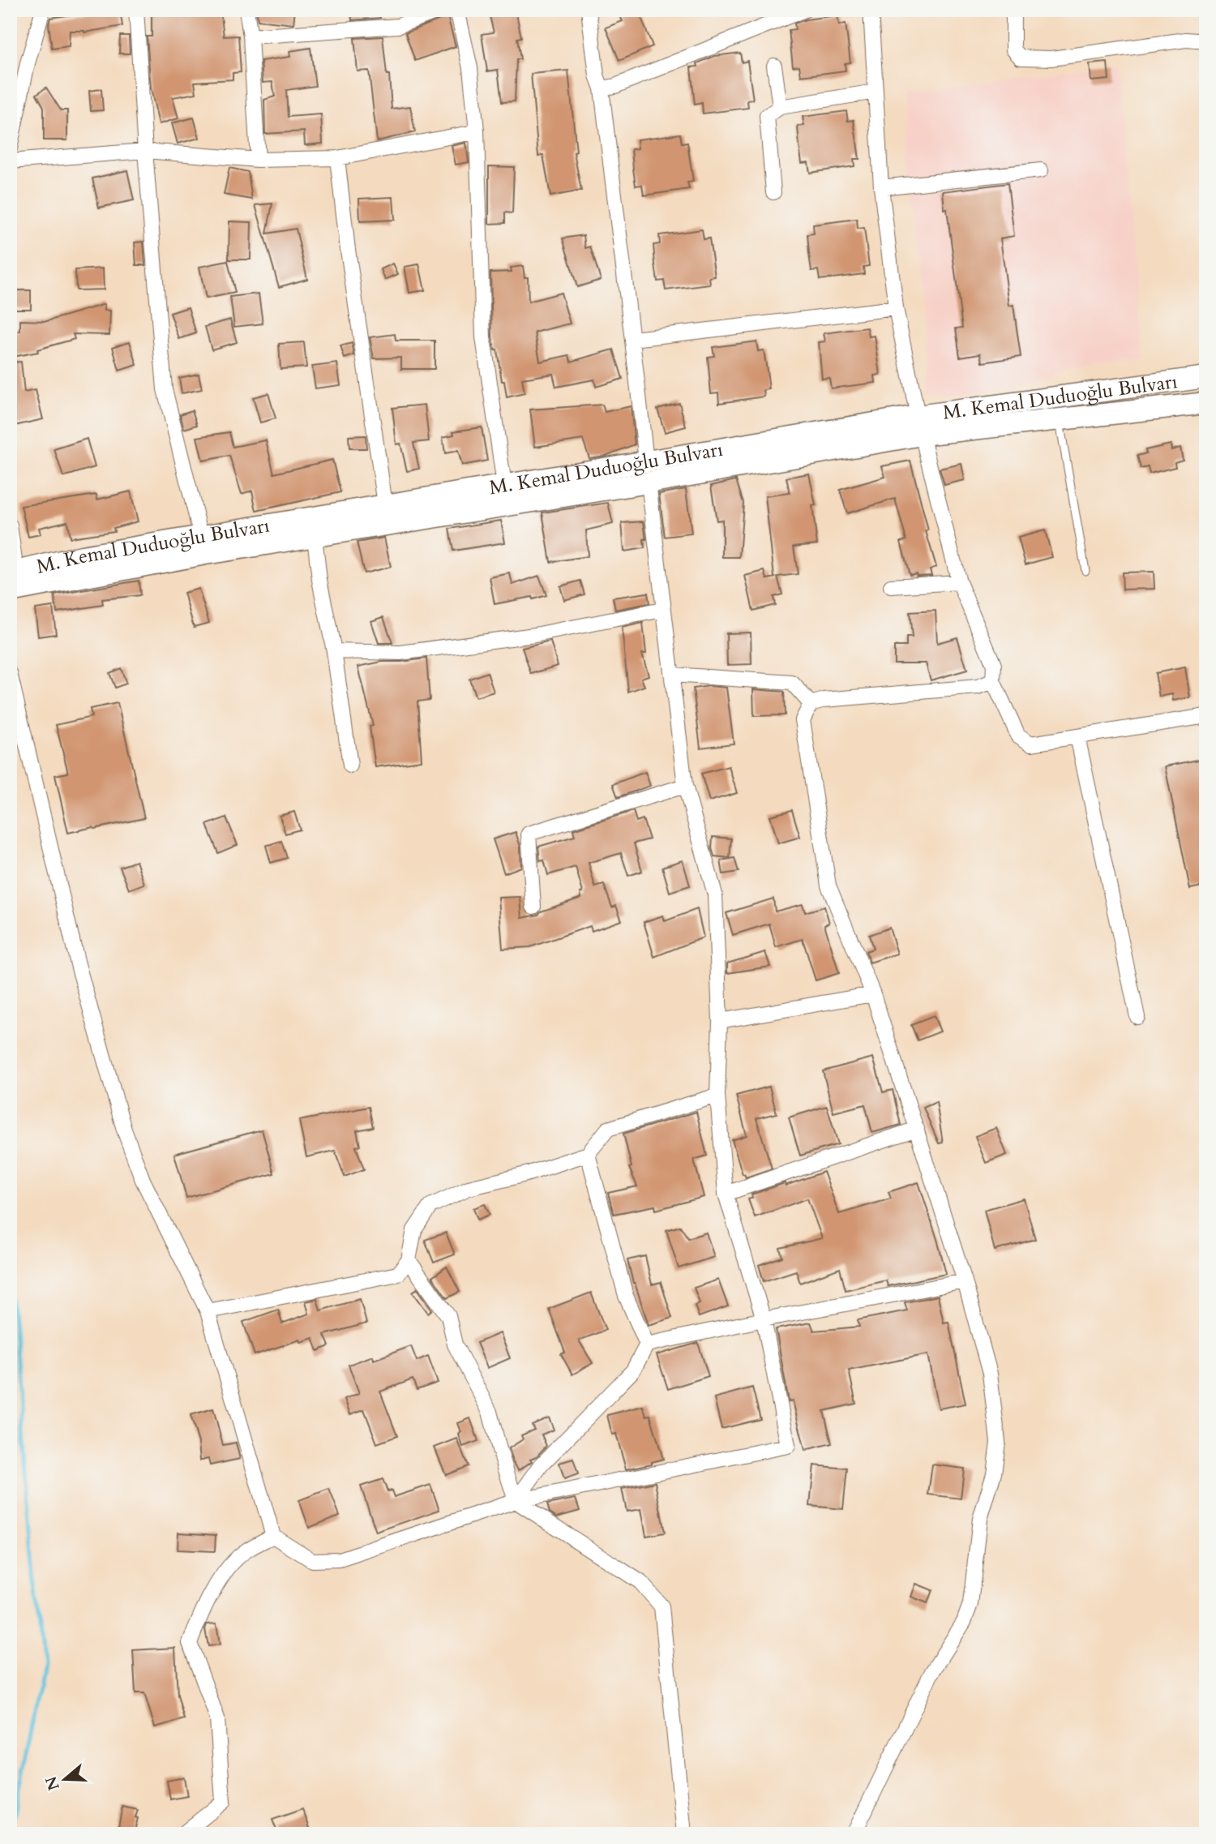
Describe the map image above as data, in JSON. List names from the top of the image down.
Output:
{
  "streets": {
    "street": ["M. Kemal Duduoğlu Bulvarı"]
  },
  "north": "left"
}
